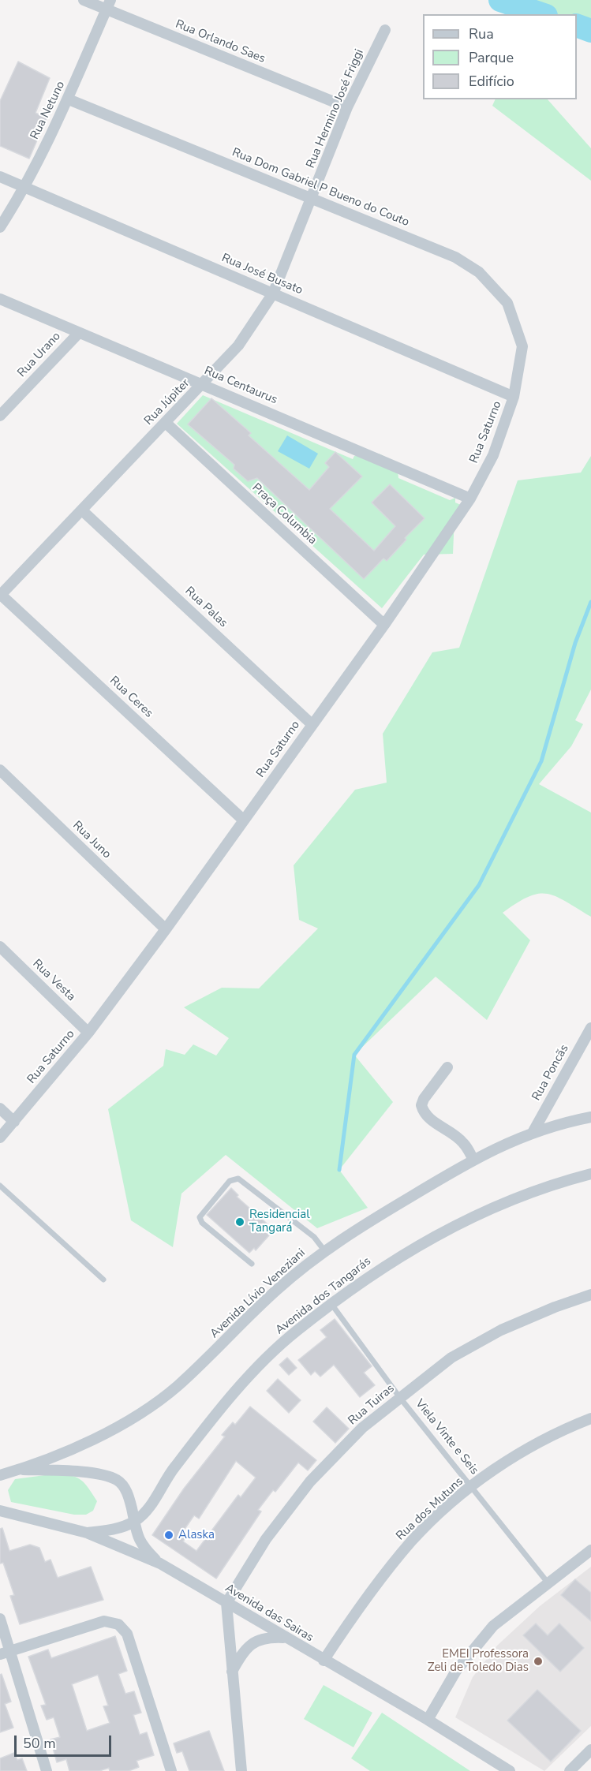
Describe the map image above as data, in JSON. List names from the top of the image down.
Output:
{
  "streets": {
    "street": [
      "Rua Orlando Saes",
      "Rua Hermino José Friggi",
      "Rua Netuno",
      "Rua Dom Gabriel P Bueno do Couto",
      "Rua José Busato",
      "Rua Urano",
      "Rua Centaurus",
      "Rua Júpiter",
      "Rua Saturno",
      "Praça Columbia",
      "Rua Palas",
      "Rua Ceres",
      "Rua Juno",
      "Rua Vesta",
      "Rua Poncãs",
      "Avenida Lívio Veneziani",
      "Avenida dos Tangarás",
      "Rua Tuiras",
      "Rua dos Mutuns",
      "Avenida das Sairas"
    ],
    "lane": ["Viela Vinte e Seis"]
  },
  "crossings": [
    ["Rua Orlando Saes", "Rua Hermino José Friggi"],
    ["Rua Orlando Saes", "Rua Netuno"],
    ["Rua Hermino José Friggi", "Rua Dom Gabriel P Bueno do Couto"],
    ["Rua Hermino José Friggi", "Rua Júpiter"],
    ["Rua Netuno", "Rua Dom Gabriel P Bueno do Couto"],
    ["Rua Netuno", "Rua José Busato"],
    ["Rua Dom Gabriel P Bueno do Couto", "Rua Júpiter"],
    ["Rua Dom Gabriel P Bueno do Couto", "Rua Saturno"],
    ["Rua José Busato", "Rua Júpiter"],
    ["Rua José Busato", "Rua Saturno"],
    ["Rua Urano", "Rua Centaurus"],
    ["Rua Centaurus", "Rua Júpiter"],
    ["Rua Centaurus", "Rua Saturno"],
    ["Rua Júpiter", "Praça Columbia"],
    ["Rua Júpiter", "Rua Palas"],
    ["Rua Júpiter", "Rua Ceres"],
    ["Rua Saturno", "Praça Columbia"],
    ["Rua Saturno", "Rua Palas"],
    ["Rua Saturno", "Rua Ceres"],
    ["Rua Saturno", "Rua Juno"],
    ["Rua Saturno", "Rua Vesta"],
    ["Rua Poncãs", "Avenida Lívio Veneziani"],
    ["Avenida dos Tangarás", "Viela Vinte e Seis"],
    ["Avenida dos Tangarás", "Avenida das Sairas"],
    ["Rua Tuiras", "Viela Vinte e Seis"],
    ["Rua Tuiras", "Avenida das Sairas"],
    ["Viela Vinte e Seis", "Rua dos Mutuns"],
    ["Rua dos Mutuns", "Avenida das Sairas"]
  ],
  "places": ["Residencial Tangará", "Alaska", "EMEI Professora Zeli de Toledo Dias"],
  "legend": ["Rua", "Parque", "Edifício"],
  "scale_bar": "50 m"
}
